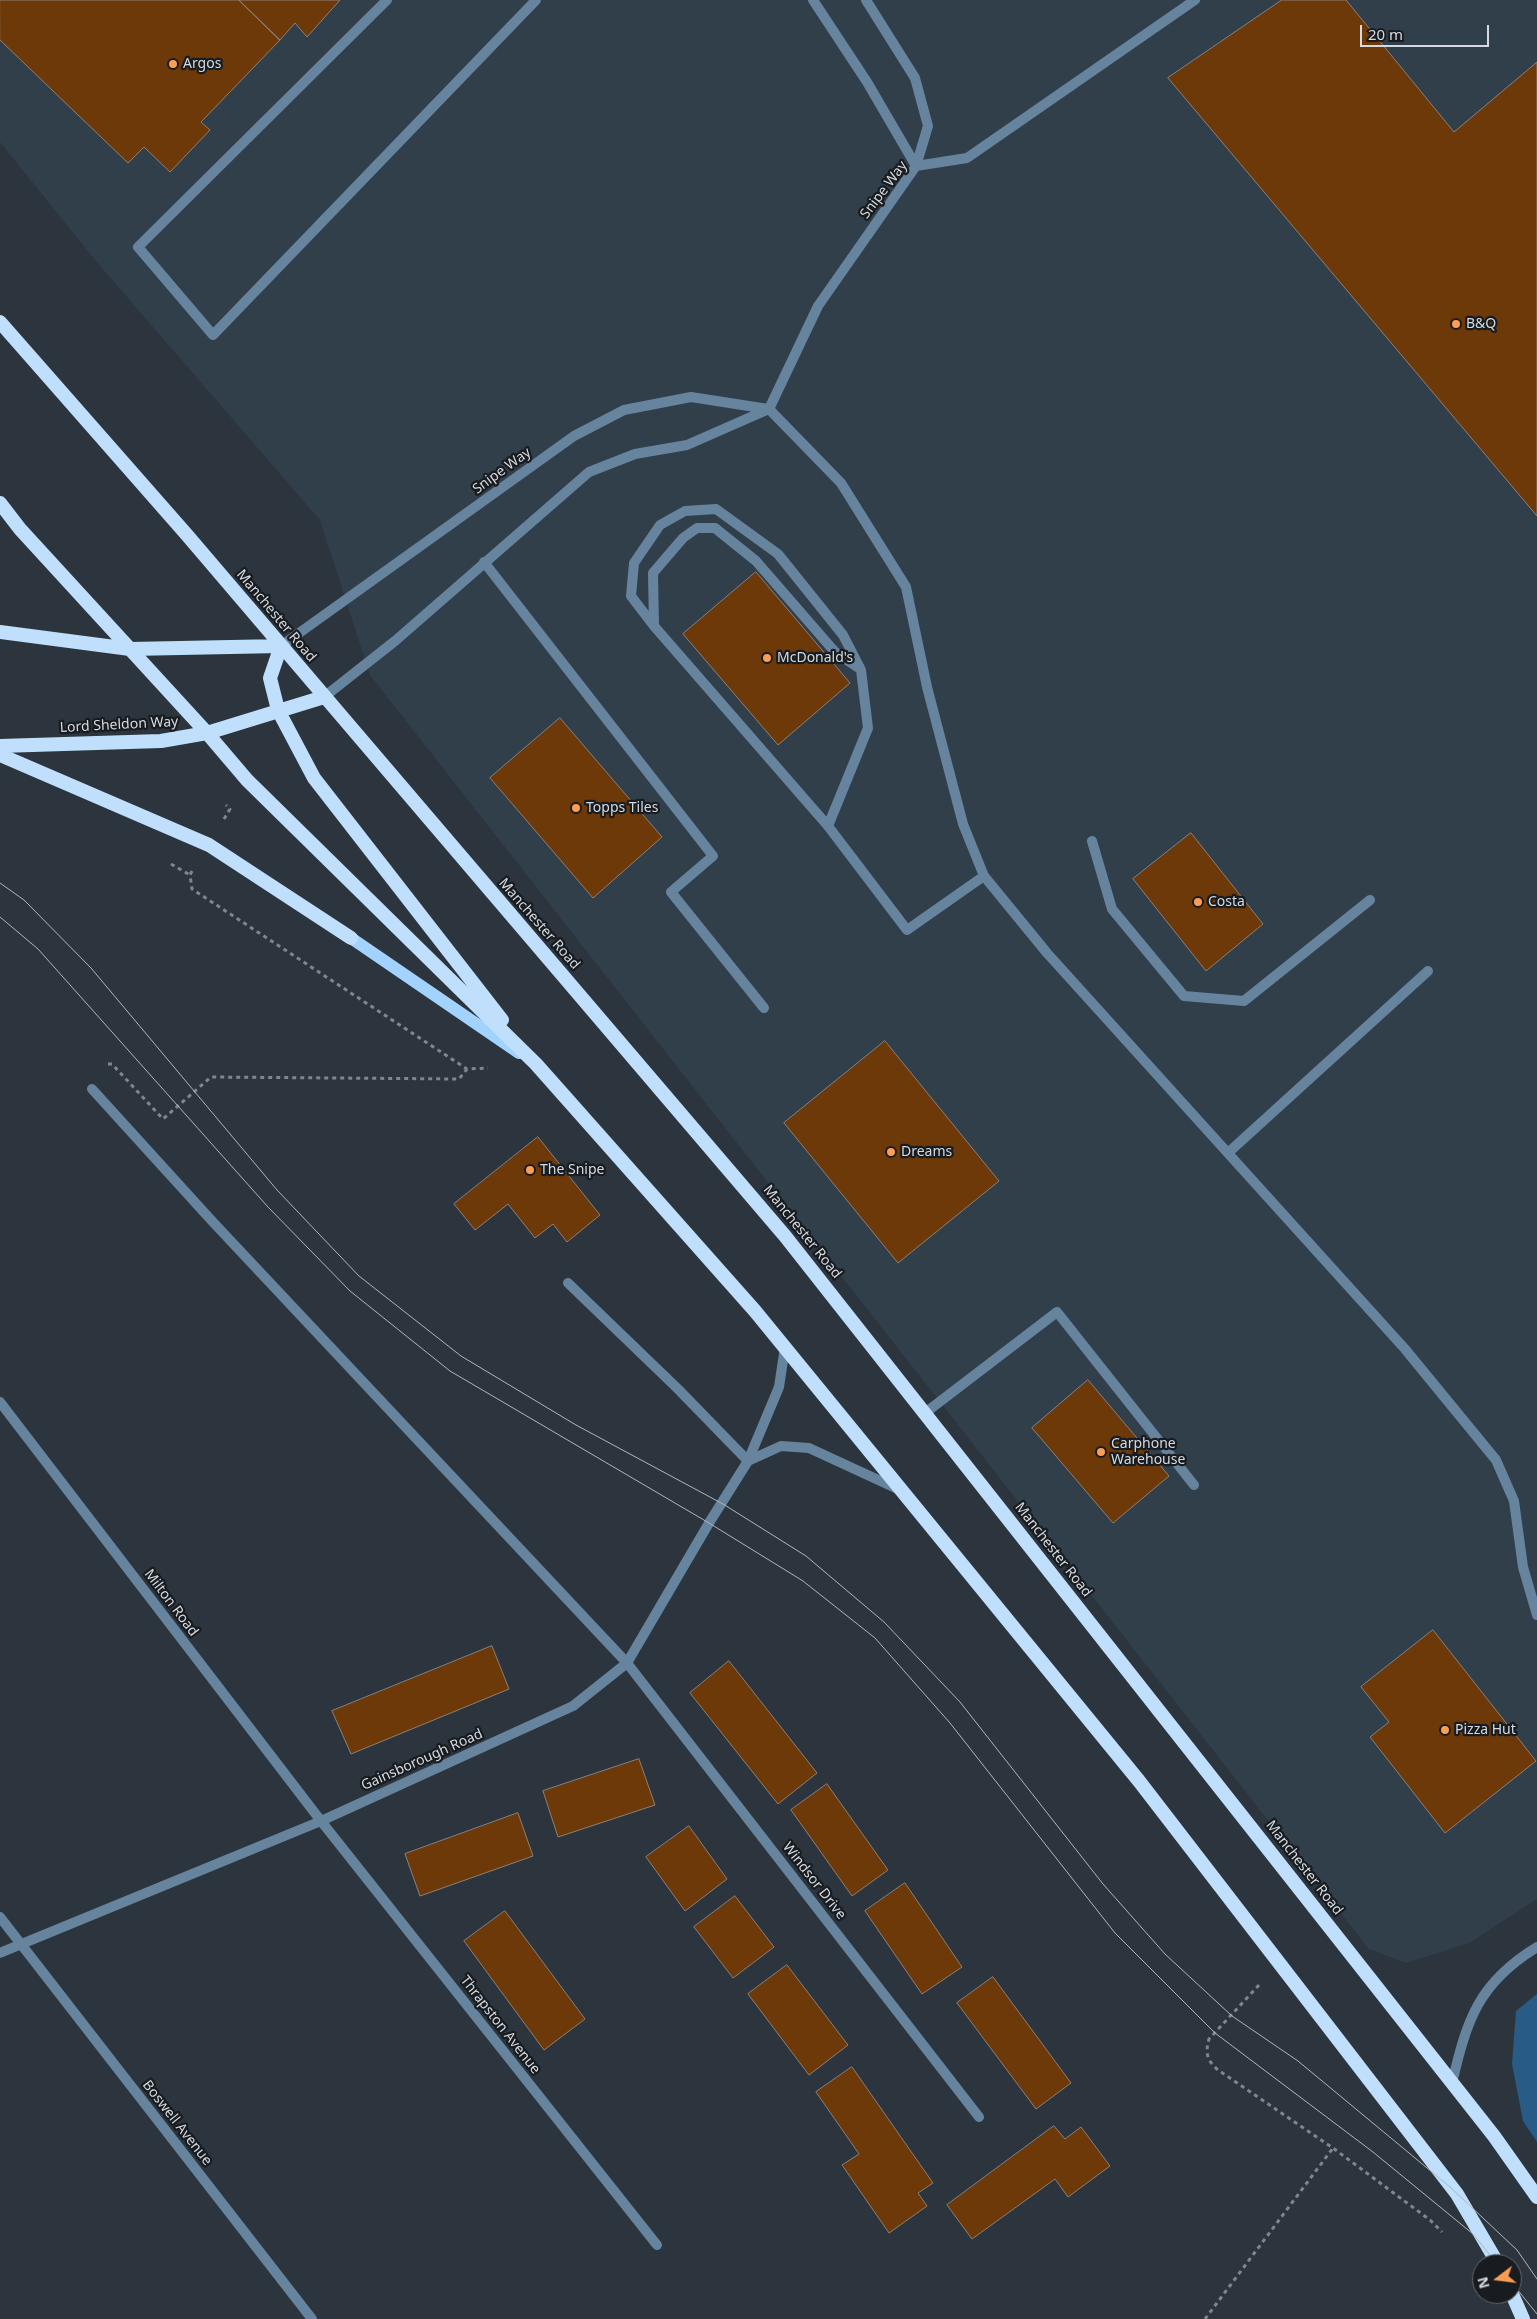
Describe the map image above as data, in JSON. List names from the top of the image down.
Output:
{
  "streets": {
    "highway": ["Manchester Road", "Lord Sheldon Way"],
    "street": [
      "Snipe Way",
      "Milton Road",
      "Gainsborough Road",
      "Windsor Drive",
      "Thrapston Avenue",
      "Boswell Avenue"
    ]
  },
  "crossings": [
    ["Snipe Way", "Manchester Road"],
    ["Manchester Road", "Lord Sheldon Way"],
    ["Milton Road", "Gainsborough Road"],
    ["Milton Road", "Thrapston Avenue"],
    ["Gainsborough Road", "Windsor Drive"],
    ["Gainsborough Road", "Thrapston Avenue"],
    ["Gainsborough Road", "Boswell Avenue"]
  ],
  "places": [
    "Argos",
    "B&Q",
    "McDonald's",
    "Topps Tiles",
    "Costa",
    "Dreams",
    "The Snipe",
    "Carphone Warehouse",
    "Pizza Hut"
  ],
  "scale_bar": "20 m",
  "north": "left"
}
